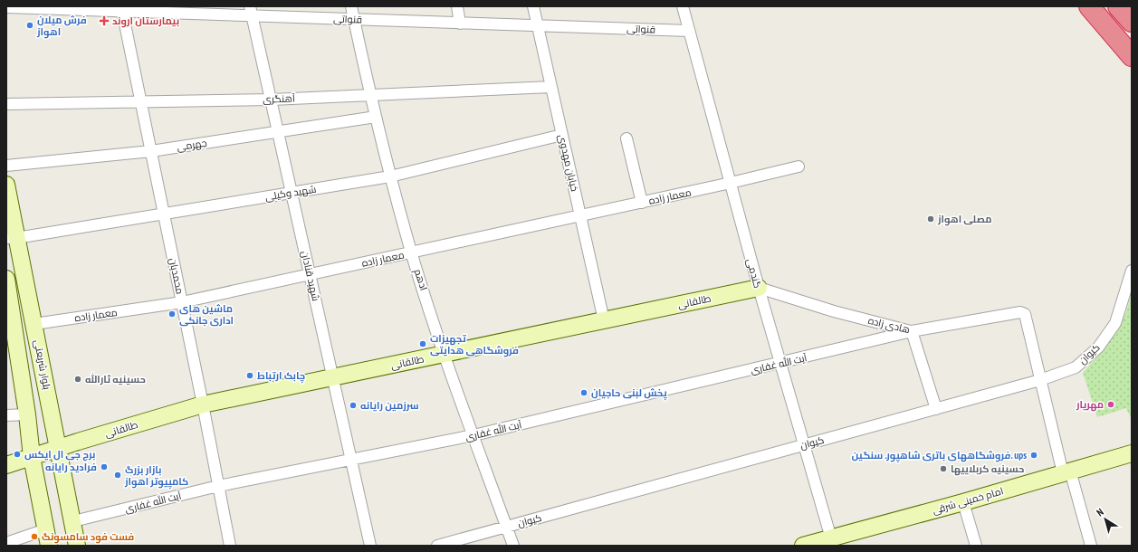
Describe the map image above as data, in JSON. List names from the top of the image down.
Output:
{
  "streets": {
    "main road": ["طالقانی", "بلوار شریعتی", "امام خمینی شرقی"],
    "street": [
      "قنواتی",
      "آهنگری",
      "جهرمی",
      "خیابان مهدوی",
      "شهید وکیلی",
      "معمار زاده",
      "گندمی",
      "محمدیان",
      "شهید قنادان",
      "ادهم",
      "هادی زاده",
      "کیوان",
      "آیت الله غفاری"
    ]
  },
  "crossings": [
    ["قنواتی", "خیابان مهدوی"],
    ["قنواتی", "گندمی"],
    ["قنواتی", "محمدیان"],
    ["قنواتی", "شهید قنادان"],
    ["قنواتی", "ادهم"],
    ["آهنگری", "خیابان مهدوی"],
    ["آهنگری", "محمدیان"],
    ["آهنگری", "شهید قنادان"],
    ["آهنگری", "ادهم"],
    ["جهرمی", "محمدیان"],
    ["جهرمی", "شهید قنادان"],
    ["جهرمی", "ادهم"],
    ["خیابان مهدوی", "شهید وکیلی"],
    ["خیابان مهدوی", "معمار زاده"],
    ["خیابان مهدوی", "طالقانی"],
    ["شهید وکیلی", "محمدیان"],
    ["شهید وکیلی", "شهید قنادان"],
    ["شهید وکیلی", "ادهم"],
    ["شهید وکیلی", "بلوار شریعتی"],
    ["معمار زاده", "گندمی"],
    ["معمار زاده", "محمدیان"],
    ["معمار زاده", "شهید قنادان"],
    ["معمار زاده", "ادهم"],
    ["معمار زاده", "بلوار شریعتی"],
    ["گندمی", "طالقانی"],
    ["گندمی", "هادی زاده"],
    ["گندمی", "کیوان"],
    ["گندمی", "آیت الله غفاری"],
    ["گندمی", "امام خمینی شرقی"],
    ["محمدیان", "طالقانی"],
    ["محمدیان", "آیت الله غفاری"],
    ["شهید قنادان", "طالقانی"],
    ["شهید قنادان", "آیت الله غفاری"],
    ["ادهم", "طالقانی"],
    ["ادهم", "کیوان"],
    ["ادهم", "آیت الله غفاری"],
    ["طالقانی", "هادی زاده"],
    ["طالقانی", "بلوار شریعتی"],
    ["هادی زاده", "کیوان"],
    ["هادی زاده", "آیت الله غفاری"],
    ["آیت الله غفاری", "بلوار شریعتی"]
  ],
  "places": {
    "health": ["بیمارستان اروند"],
    "other": [
      "فرش میلان اهواز",
      "مصلی اهواز",
      "ماشین های اداری جانکی",
      "تجهیزات فروشگاهی هدایتی",
      "چابک ارتباط",
      "حسینیه ثارالله",
      "پخش لبنی حاجیان",
      "مهریار",
      "سرزمین رایانه",
      "برج جی ال ایکس",
      "فروشگاههای باتری شاهپور. سنگین. ups",
      "فرادید رایانه",
      "حسینیه کربلاییها",
      "بازار بزرگ کامپیوتر اهواز",
      "فست فود سامسونگ"
    ]
  },
  "north": "top left"
}
